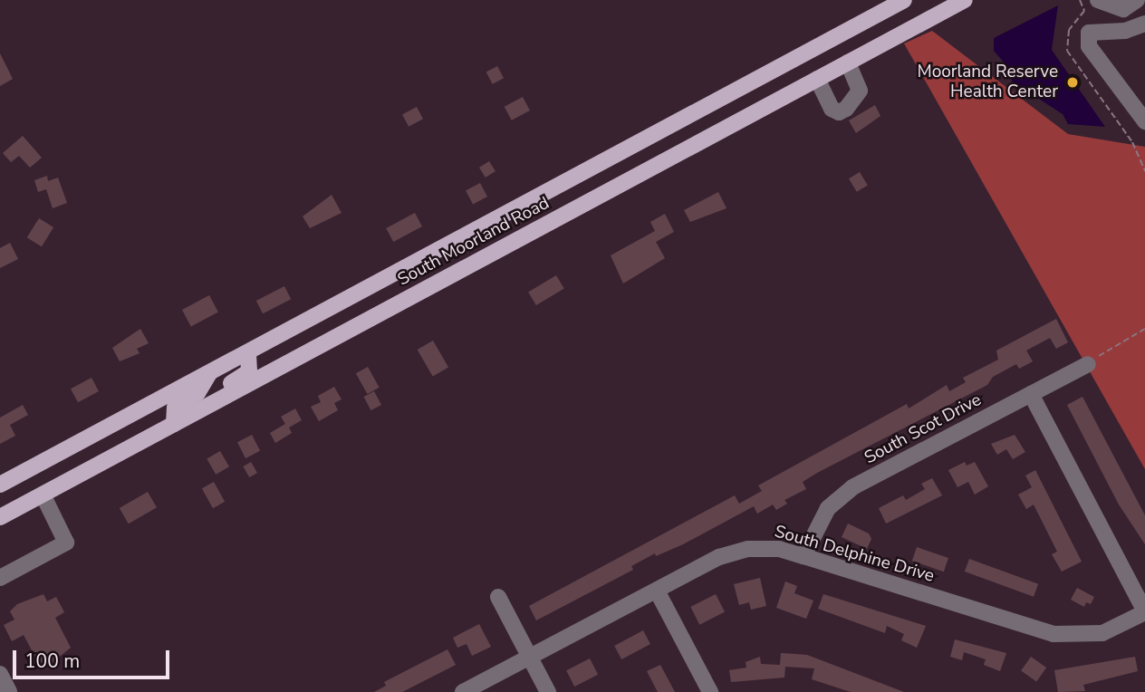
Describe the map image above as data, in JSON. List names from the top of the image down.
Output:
{
  "streets": {
    "main road": ["South Moorland Road"],
    "street": ["South Scot Drive", "South Delphine Drive"]
  },
  "crossings": [
    ["South Scot Drive", "South Delphine Drive"]
  ],
  "places": ["Moorland Reserve Health Center"],
  "scale_bar": "100 m"
}
